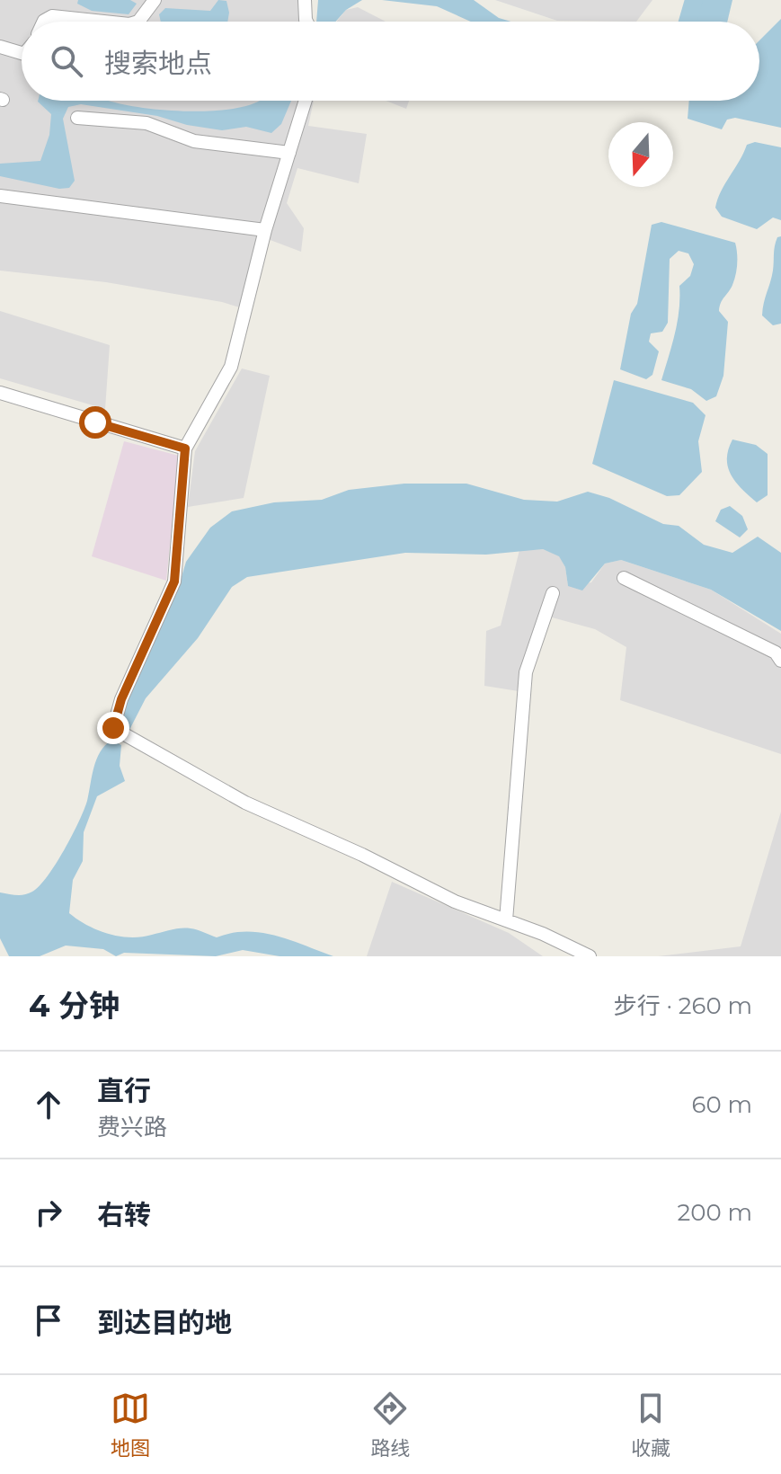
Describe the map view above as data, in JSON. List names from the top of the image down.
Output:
{
  "north": "bottom",
  "page": {
    "search": "搜索地点",
    "heading": ["4 分钟", "步行 · 260 m"],
    "list": [
      ["直行", "费兴路", "60 m"],
      ["右转", "200 m"],
      "到达目的地"
    ],
    "nav": ["地图", "路线", "收藏"]
  }
}
